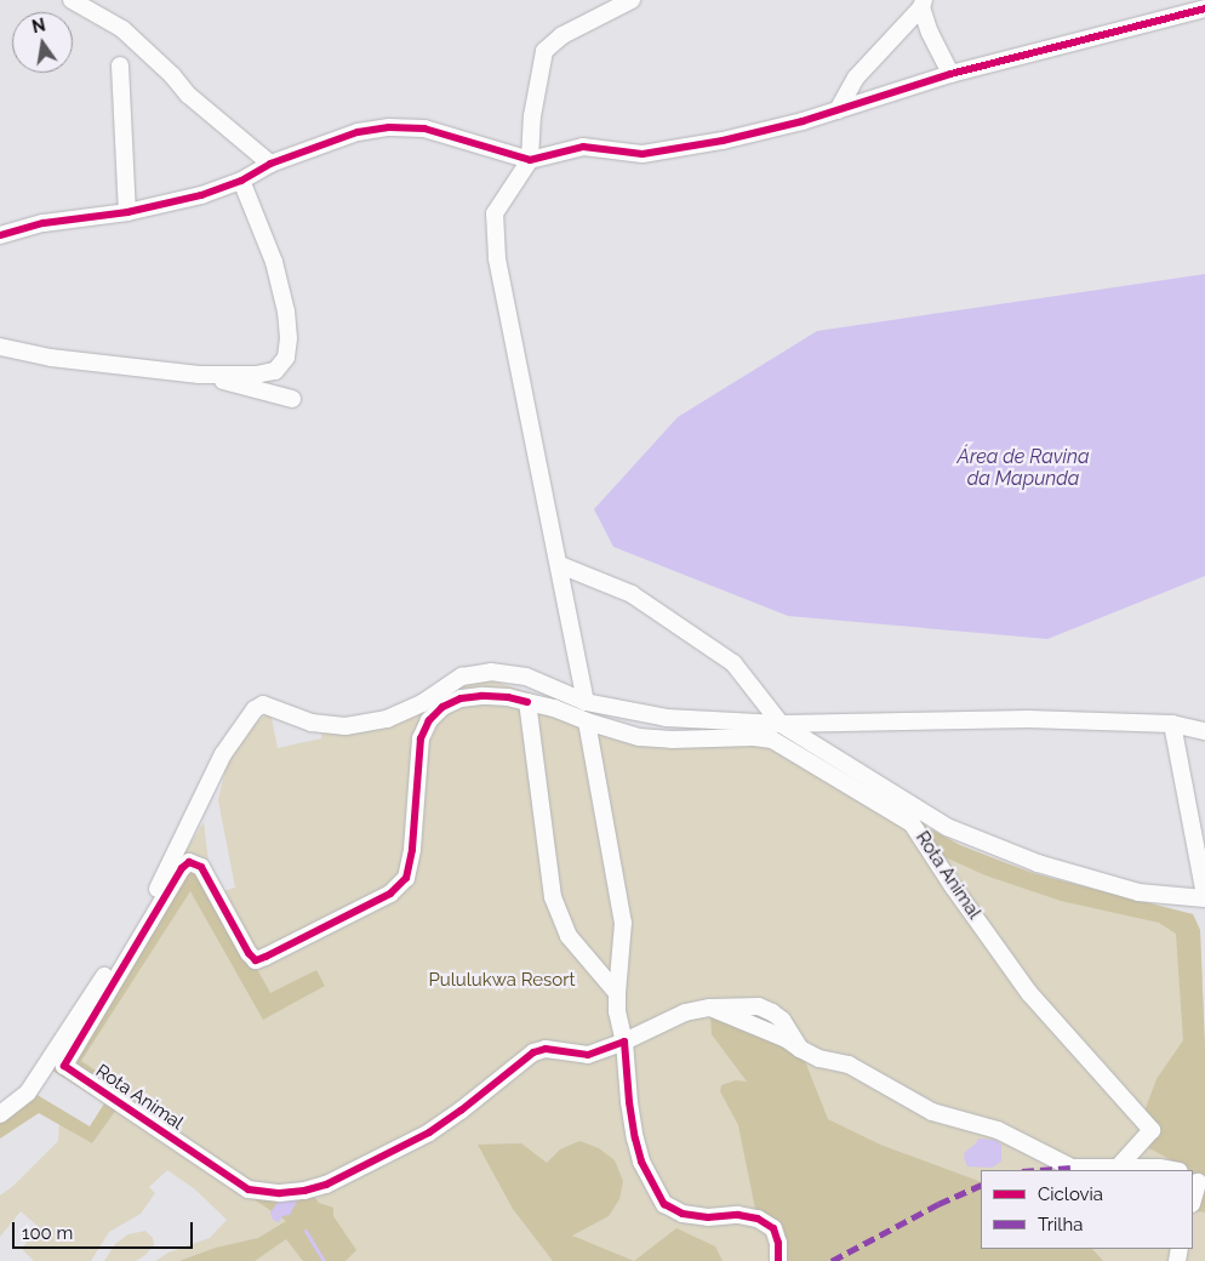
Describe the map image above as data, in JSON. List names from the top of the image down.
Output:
{
  "streets": {
    "street": ["Rota Animal"]
  },
  "water": ["Área de Ravina da Mapunda"],
  "parks": ["Pululukwa Resort"],
  "legend": ["Ciclovia", "Trilha"],
  "scale_bar": "100 m",
  "north": "top"
}
